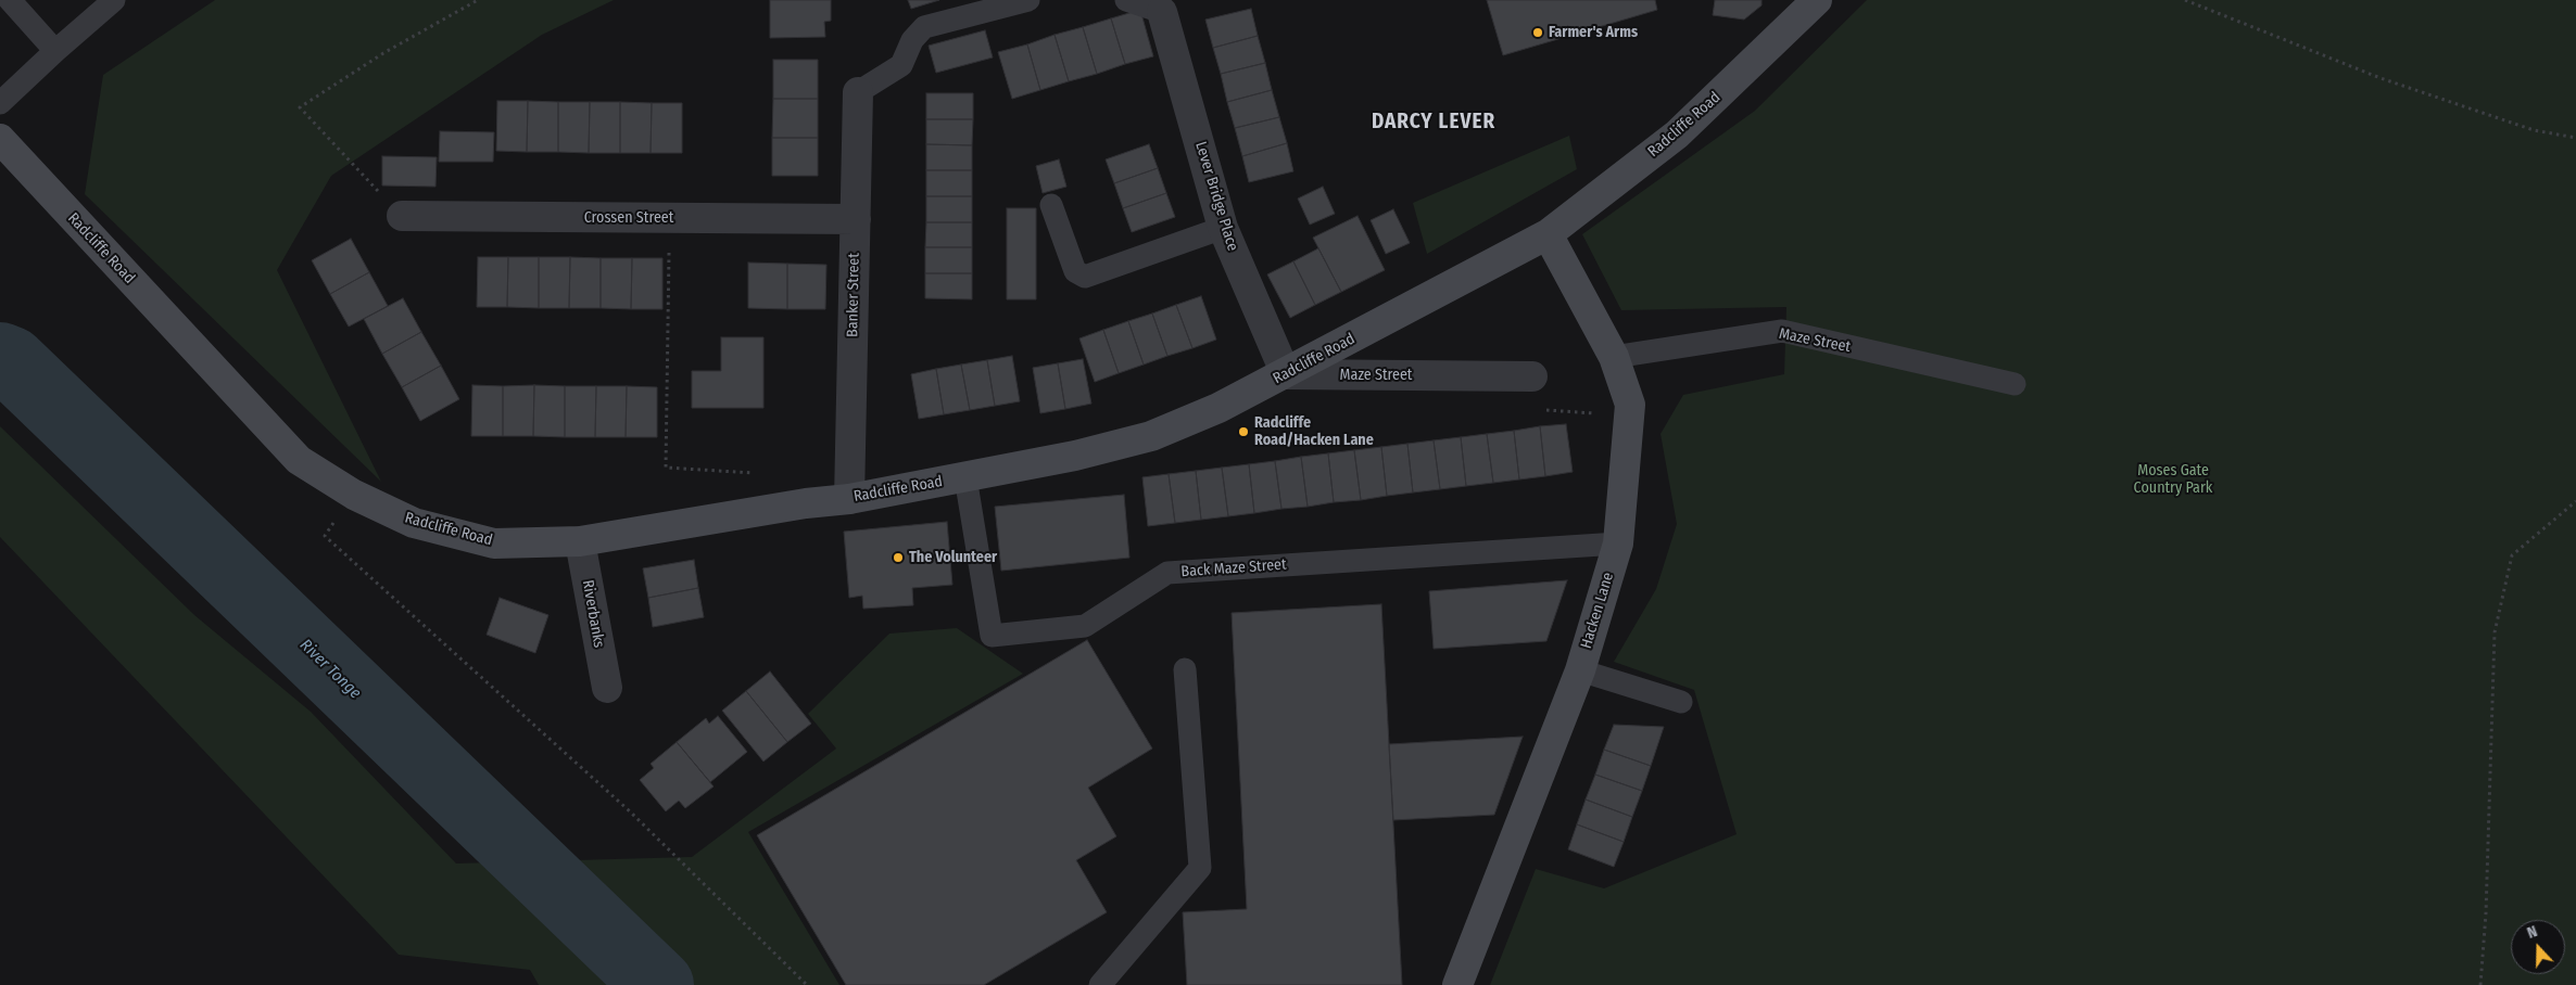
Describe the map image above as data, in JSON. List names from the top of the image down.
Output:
{
  "streets": {
    "main road": ["Radcliffe Road", "Hacken Lane"],
    "street": [
      "Lever Bridge Place",
      "Crossen Street",
      "Banker Street",
      "Maze Street",
      "Riverbanks"
    ],
    "lane": ["Back Maze Street"]
  },
  "crossings": [
    ["Radcliffe Road", "Lever Bridge Place"],
    ["Radcliffe Road", "Banker Street"],
    ["Radcliffe Road", "Maze Street"],
    ["Radcliffe Road", "Back Maze Street"],
    ["Radcliffe Road", "Hacken Lane"],
    ["Radcliffe Road", "Riverbanks"],
    ["Lever Bridge Place", "Maze Street"],
    ["Crossen Street", "Banker Street"],
    ["Maze Street", "Hacken Lane"],
    ["Back Maze Street", "Hacken Lane"]
  ],
  "districts": ["DARCY LEVER"],
  "water": ["River Tonge"],
  "parks": ["Moses Gate Country Park"],
  "places": ["Farmer's Arms", "Radcliffe Road/Hacken Lane", "The Volunteer"],
  "north": "top"
}
